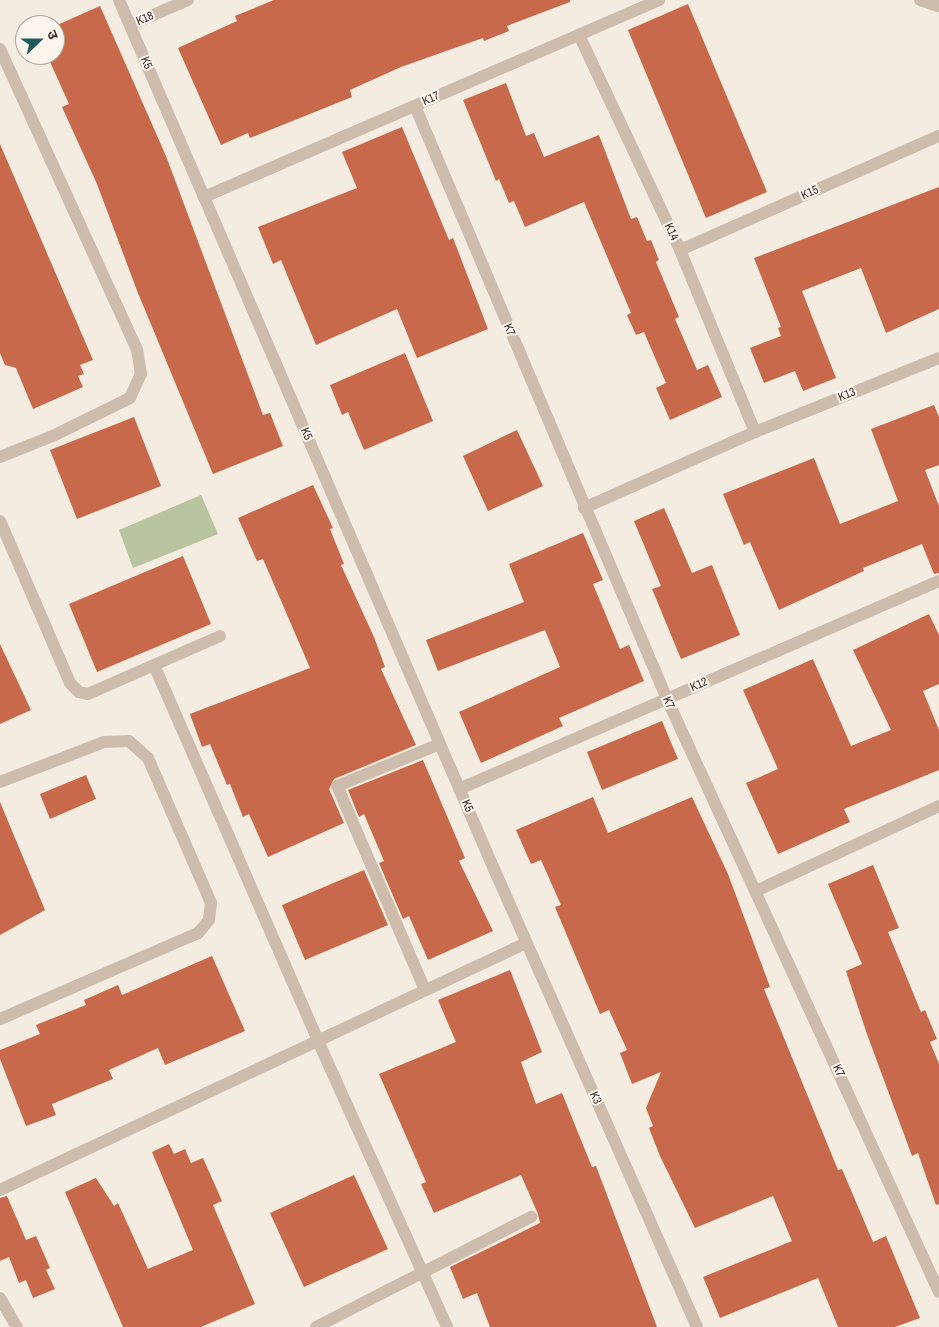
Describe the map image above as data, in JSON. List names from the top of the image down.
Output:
{
  "streets": {
    "street": [
      "K18",
      "K5",
      "K17",
      "K15",
      "K14",
      "K7",
      "K13",
      "K12",
      "K3"
    ]
  },
  "crossings": [
    ["K18", "K5"],
    ["K5", "K17"],
    ["K5", "K12"],
    ["K5", "K3"],
    ["K17", "K14"],
    ["K17", "K7"],
    ["K15", "K14"],
    ["K14", "K13"],
    ["K7", "K13"],
    ["K7", "K12"]
  ],
  "north": "right"
}
